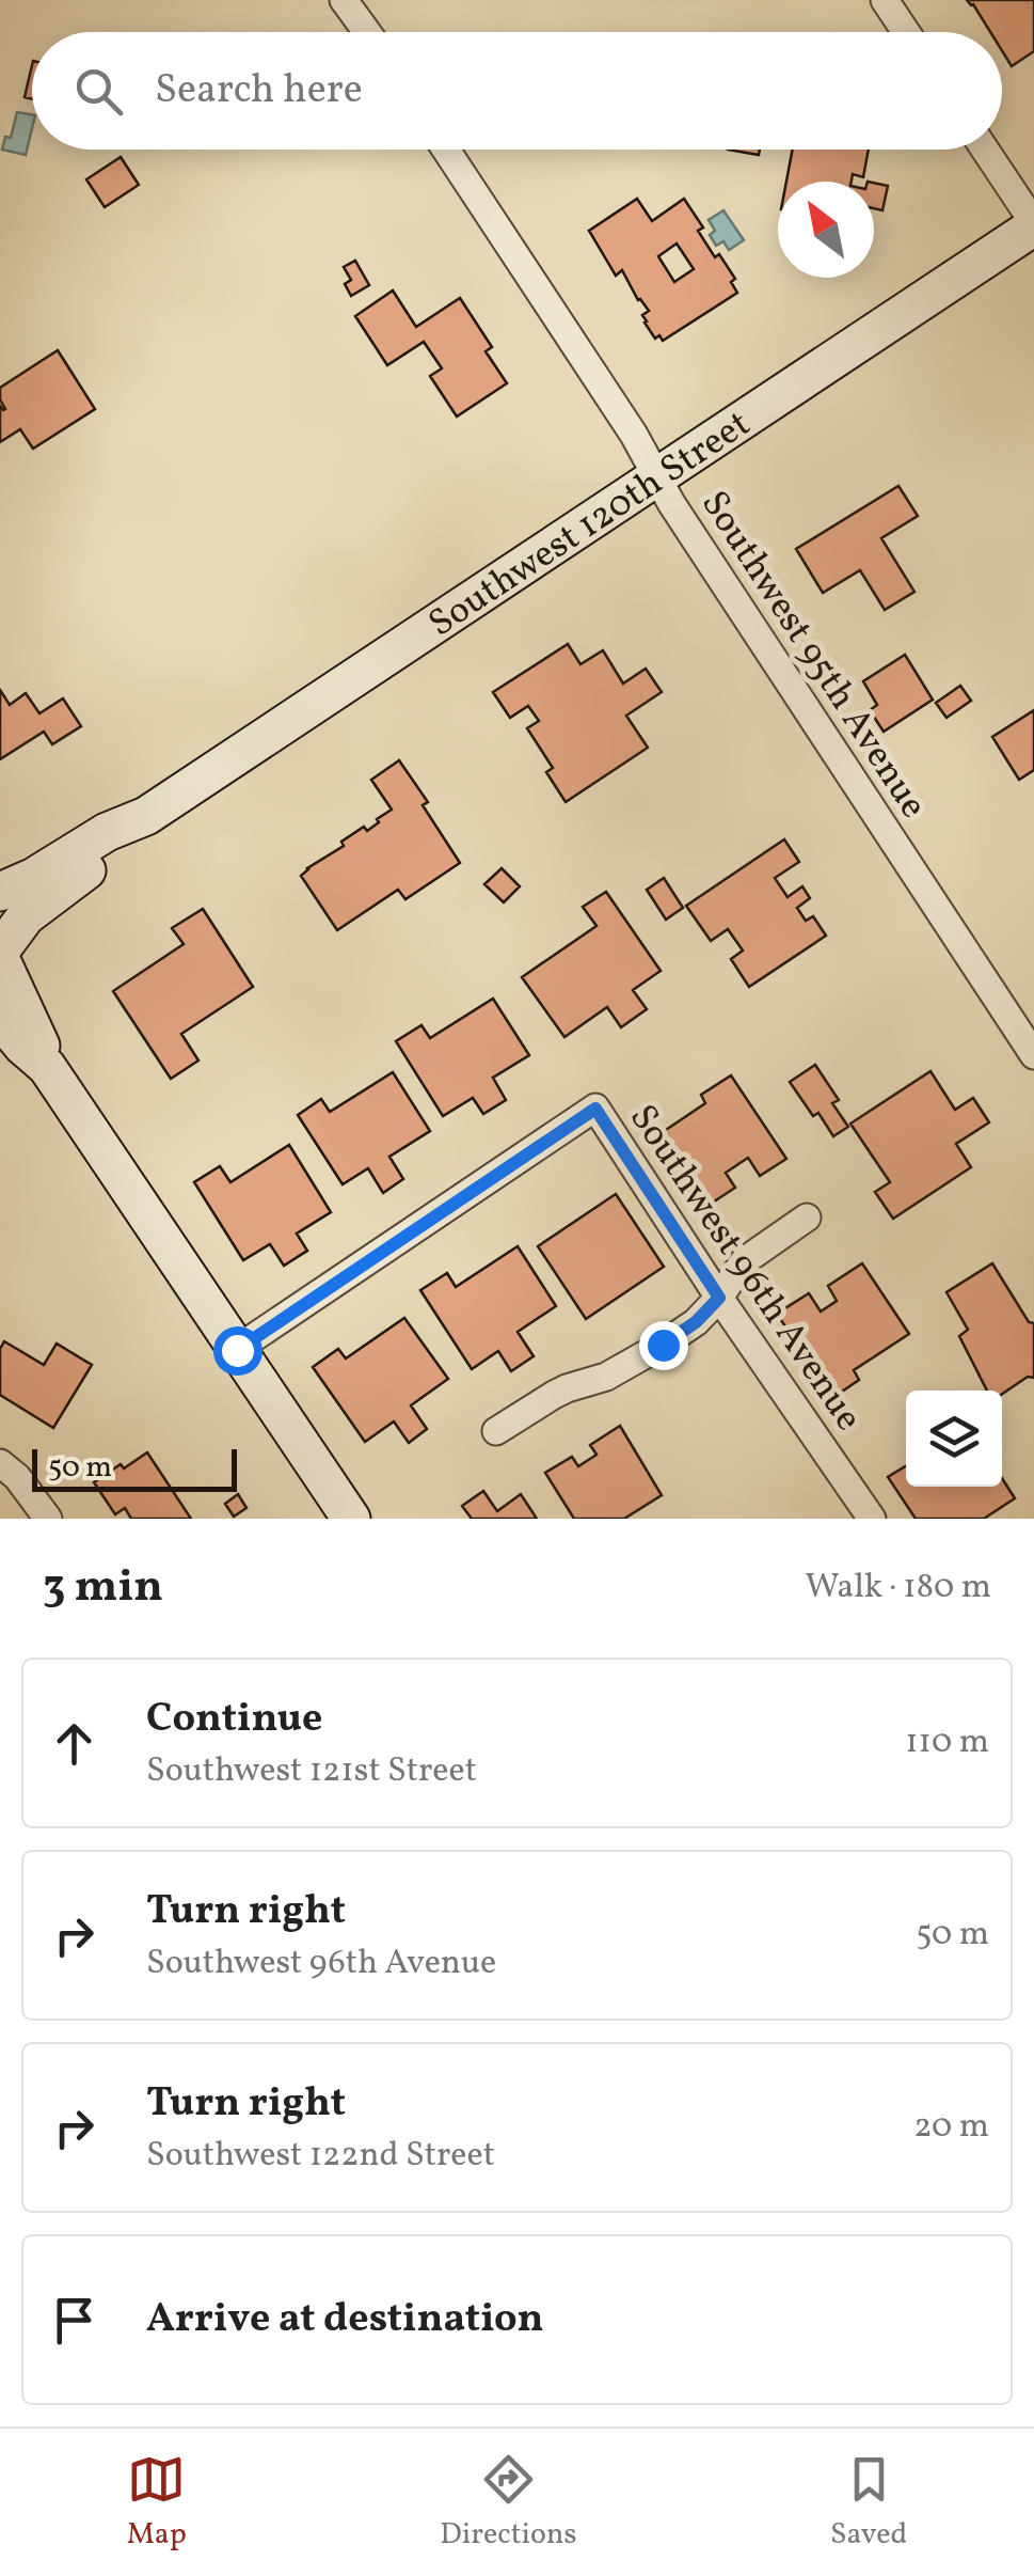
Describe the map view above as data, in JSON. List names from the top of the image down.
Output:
{
  "streets": {
    "street": ["Southwest 120th Street", "Southwest 95th Avenue", "Southwest 96th Avenue"]
  },
  "crossings": [
    ["Southwest 120th Street", "Southwest 95th Avenue"]
  ],
  "scale_bar": "50 m",
  "north": "top left",
  "page": {
    "search": "Search here",
    "scale": "50 m",
    "heading": ["3 min", "Walk · 180 m"],
    "list": [
      ["Continue", "Southwest 121st Street", "110 m"],
      ["Turn right", "Southwest 96th Avenue", "50 m"],
      ["Turn right", "Southwest 122nd Street", "20 m"],
      "Arrive at destination"
    ],
    "nav": ["Map", "Directions", "Saved"]
  }
}
